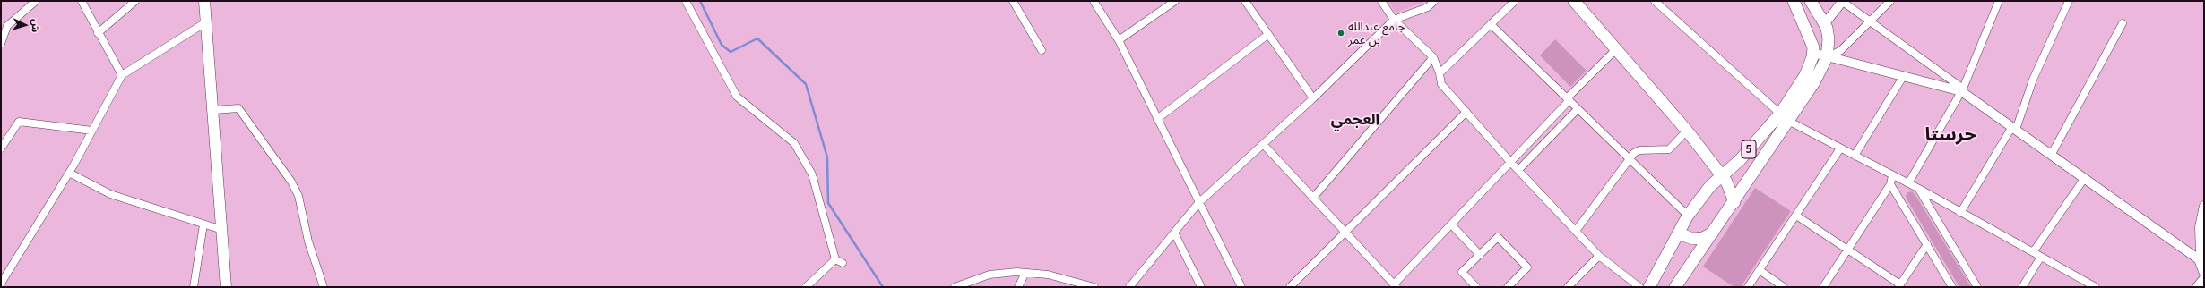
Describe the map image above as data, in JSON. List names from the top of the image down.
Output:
{
  "streets": {
    "main road": ["5"]
  },
  "districts": ["العجمي", "حرستا"],
  "places": ["جامع عبدالله بن عمر"],
  "north": "right"
}
